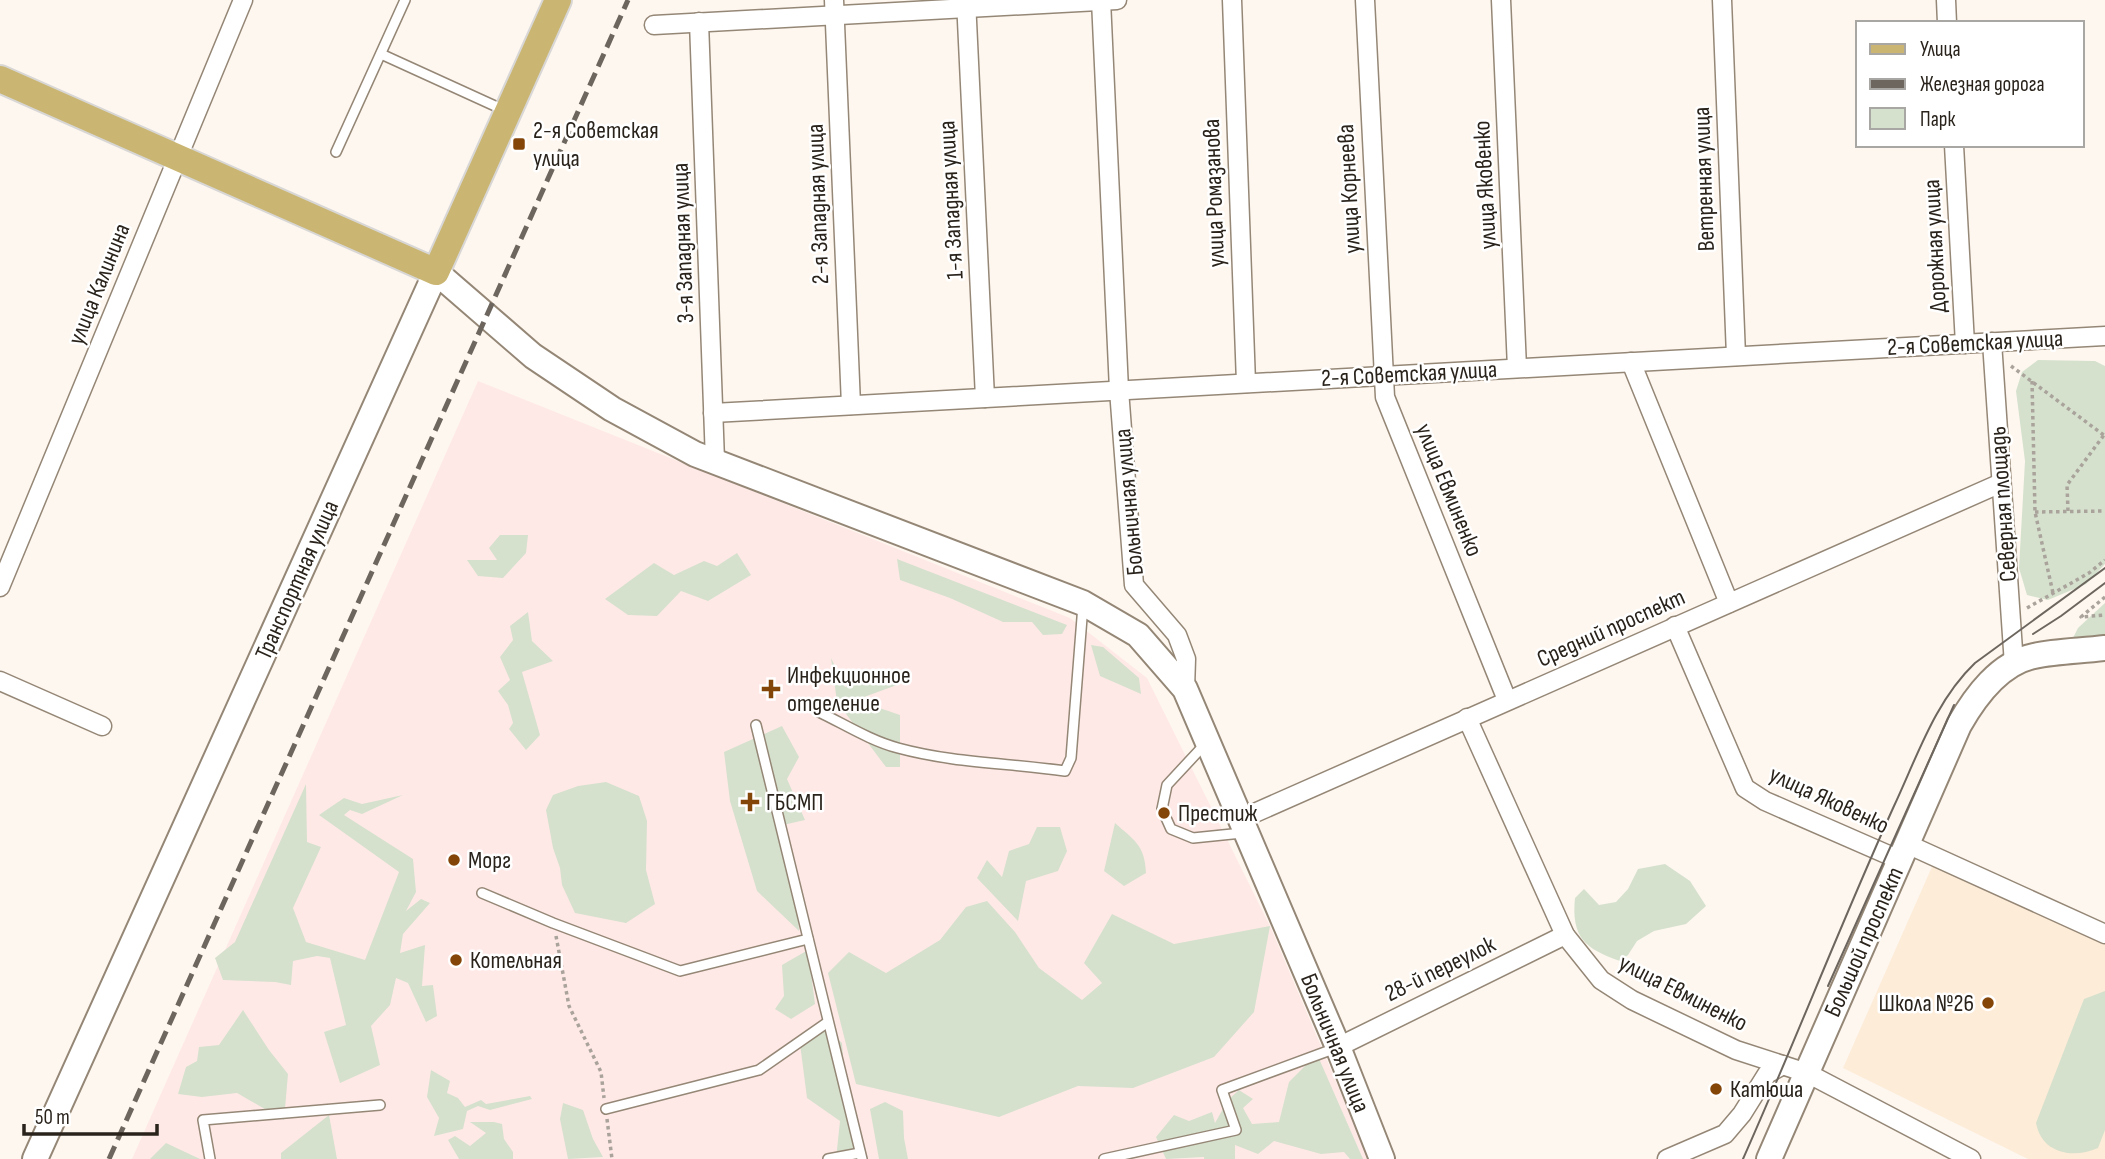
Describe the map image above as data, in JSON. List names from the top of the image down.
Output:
{
  "streets": {
    "main road": ["Больничная улица", "Транспортная улица", "Большой проспект"],
    "street": [
      "Ветренная улица",
      "улица Яковенко",
      "улица Корнеева",
      "улица Ромазанова",
      "1-я Западная улица",
      "2-я Западная улица",
      "3-я Западная улица",
      "Дорожная улица",
      "улица Калинина",
      "2-я Советская улица",
      "улица Евминенко",
      "Северная площадь",
      "Средний проспект",
      "28-й переулок"
    ]
  },
  "crossings": [
    ["Ветренная улица", "2-я Советская улица"],
    ["улица Яковенко", "2-я Советская улица"],
    ["улица Яковенко", "Средний проспект"],
    ["улица Яковенко", "Большой проспект"],
    ["улица Корнеева", "2-я Советская улица"],
    ["улица Корнеева", "улица Евминенко"],
    ["улица Ромазанова", "2-я Советская улица"],
    ["1-я Западная улица", "2-я Советская улица"],
    ["2-я Западная улица", "2-я Советская улица"],
    ["3-я Западная улица", "2-я Советская улица"],
    ["Дорожная улица", "2-я Советская улица"],
    ["2-я Советская улица", "улица Евминенко"],
    ["2-я Советская улица", "Больничная улица"],
    ["2-я Советская улица", "Северная площадь"],
    ["улица Евминенко", "Средний проспект"],
    ["улица Евминенко", "Большой проспект"],
    ["улица Евминенко", "28-й переулок"],
    ["Больничная улица", "Средний проспект"],
    ["Больничная улица", "28-й переулок"],
    ["Северная площадь", "Средний проспект"],
    ["Северная площадь", "Большой проспект"]
  ],
  "places": {
    "transit": ["2-я Советская улица"],
    "health": ["Инфекционное отделение", "ГБСМП"],
    "other": [
      "Престиж",
      "Морг",
      "Котельная",
      "Школа №26",
      "Катюша"
    ]
  },
  "legend": ["Улица", "Железная дорога", "Парк"],
  "scale_bar": "50 m"
}
